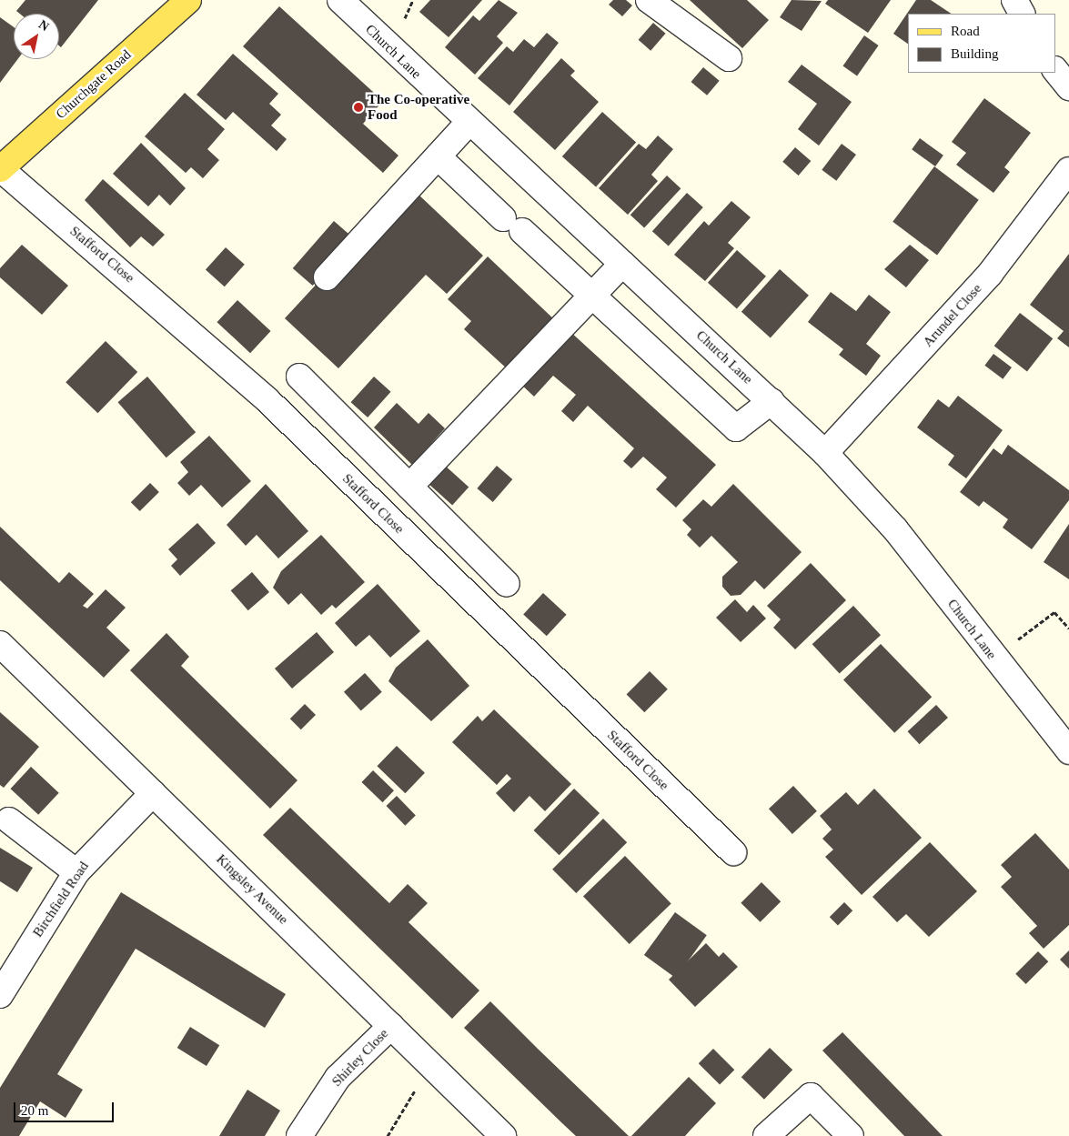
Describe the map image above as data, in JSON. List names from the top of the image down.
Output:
{
  "streets": {
    "main road": ["Churchgate Road"],
    "street": [
      "Church Lane",
      "Stafford Close",
      "Arundel Close",
      "Kingsley Avenue",
      "Birchfield Road",
      "Shirley Close"
    ]
  },
  "crossings": [
    ["Church Lane", "Arundel Close"],
    ["Churchgate Road", "Stafford Close"],
    ["Kingsley Avenue", "Birchfield Road"],
    ["Kingsley Avenue", "Shirley Close"]
  ],
  "places": ["The Co-operative Food"],
  "legend": ["Road", "Building"],
  "scale_bar": "20 m",
  "north": "top right"
}
